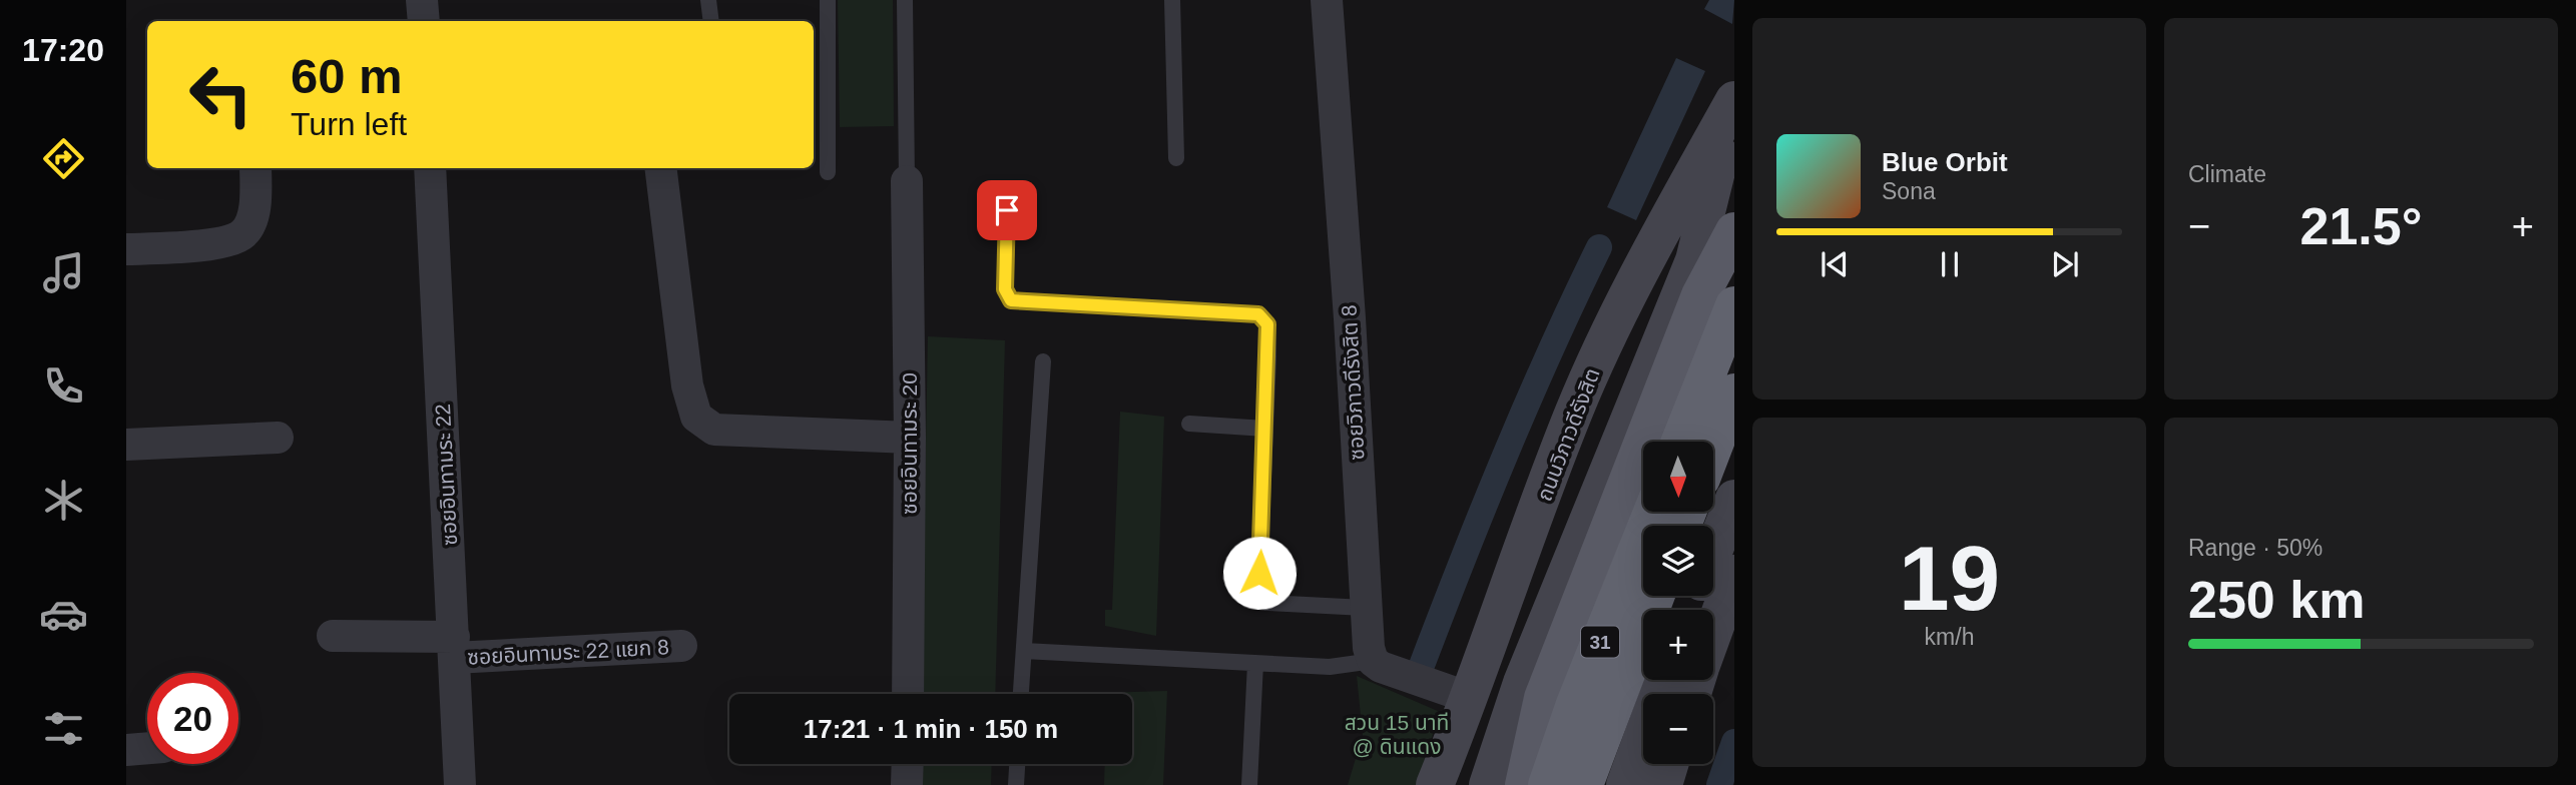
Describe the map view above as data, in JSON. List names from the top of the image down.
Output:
{
  "streets": {
    "highway": ["31"],
    "main road": ["ถนนวิภาวดีรังสิต"],
    "street": [
      "ซอยวิภาวดีรังสิต 8",
      "ซอยอินทามระ 20",
      "ซอยอินทามระ 22",
      "ซอยอินทามระ 22 แยก 8"
    ]
  },
  "crossings": [
    ["ถนนวิภาวดีรังสิต", "31"],
    ["ซอยอินทามระ 22", "ซอยอินทามระ 22 แยก 8"]
  ],
  "parks": ["สวน 15 นาที @ ดินแดง"],
  "north": "bottom",
  "page": {
    "tabs": "17:20",
    "tile": [
      "Climate",
      ["19", "km/h"],
      ["Range · 50%", "250 km"]
    ],
    "turn": ["60 m", "Turn left"],
    "song": ["Blue Orbit", "Sona"],
    "heat": ["−", "21.5°", "+"],
    "map_buttons": ["+", "−"],
    "limit": "20",
    "trip": "17:21 · 1 min · 150 m"
  }
}
